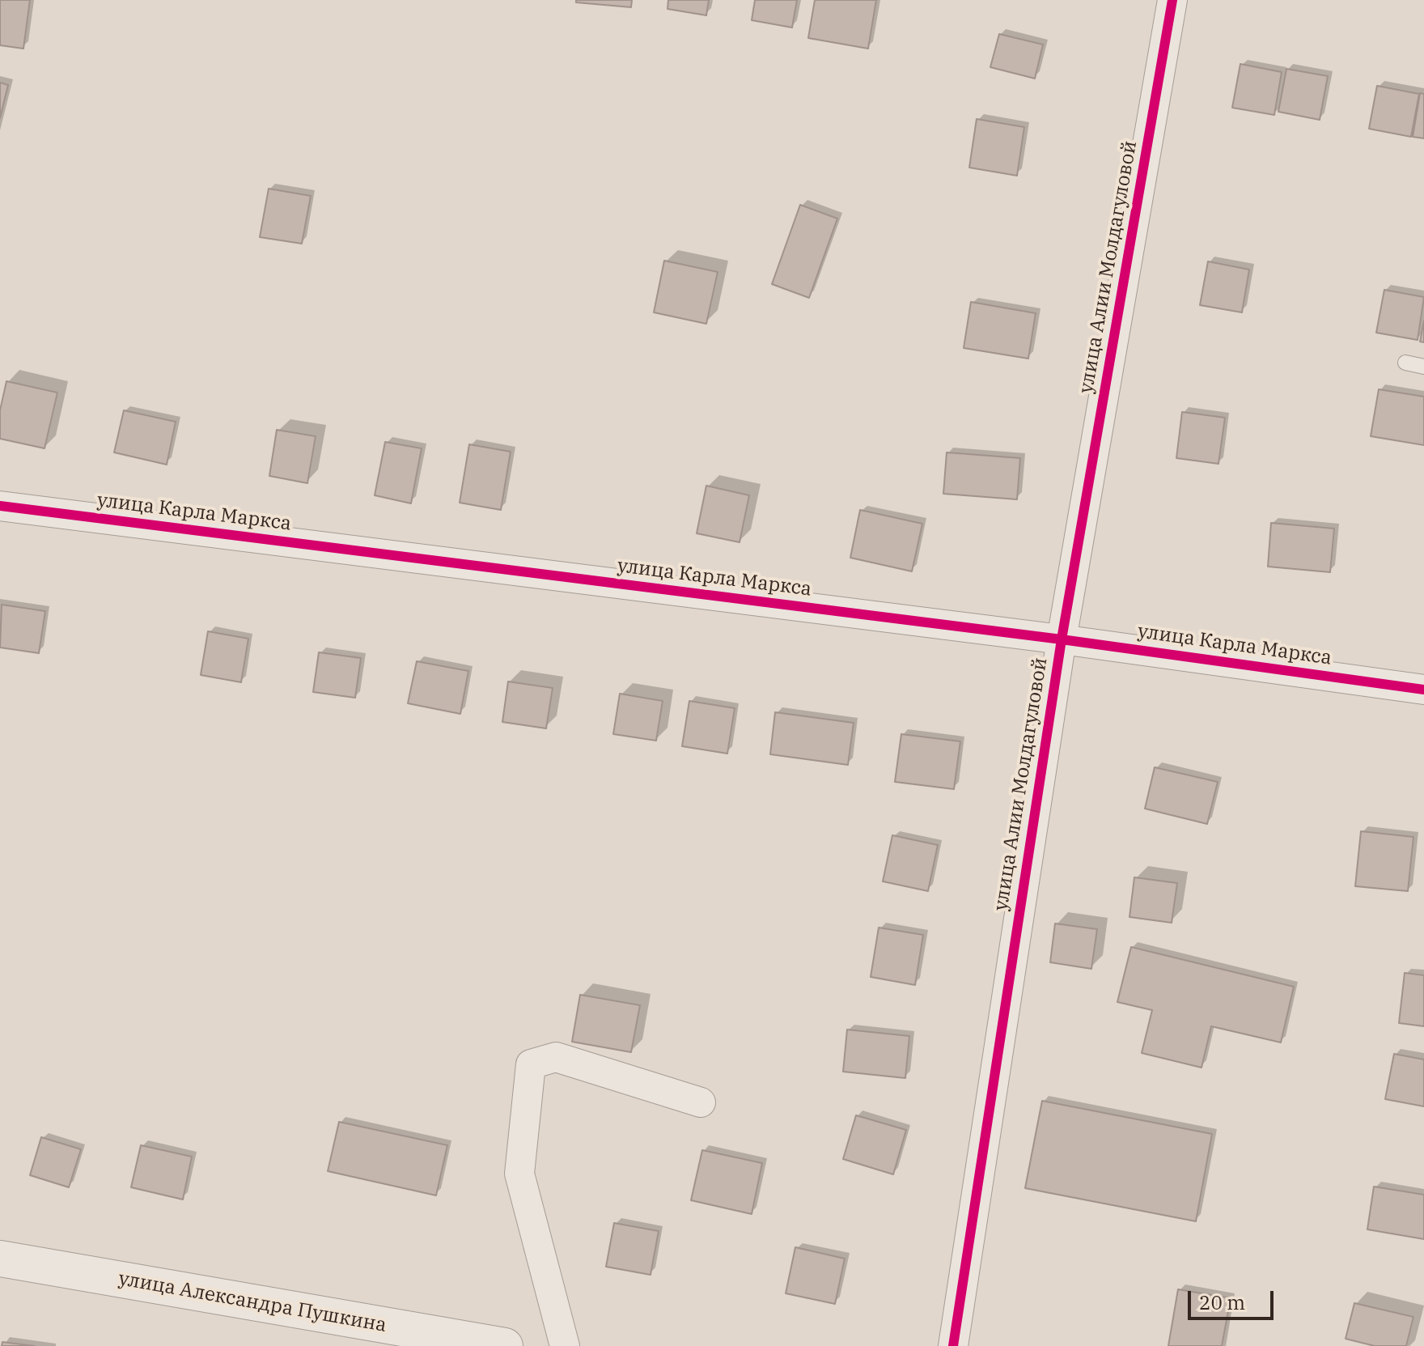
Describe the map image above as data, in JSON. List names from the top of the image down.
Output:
{
  "streets": {
    "street": ["улица Алии Молдагуловой", "улица Карла Маркса", "улица Александра Пушкина"]
  },
  "crossings": [
    ["улица Алии Молдагуловой", "улица Карла Маркса"]
  ],
  "scale_bar": "20 m"
}
